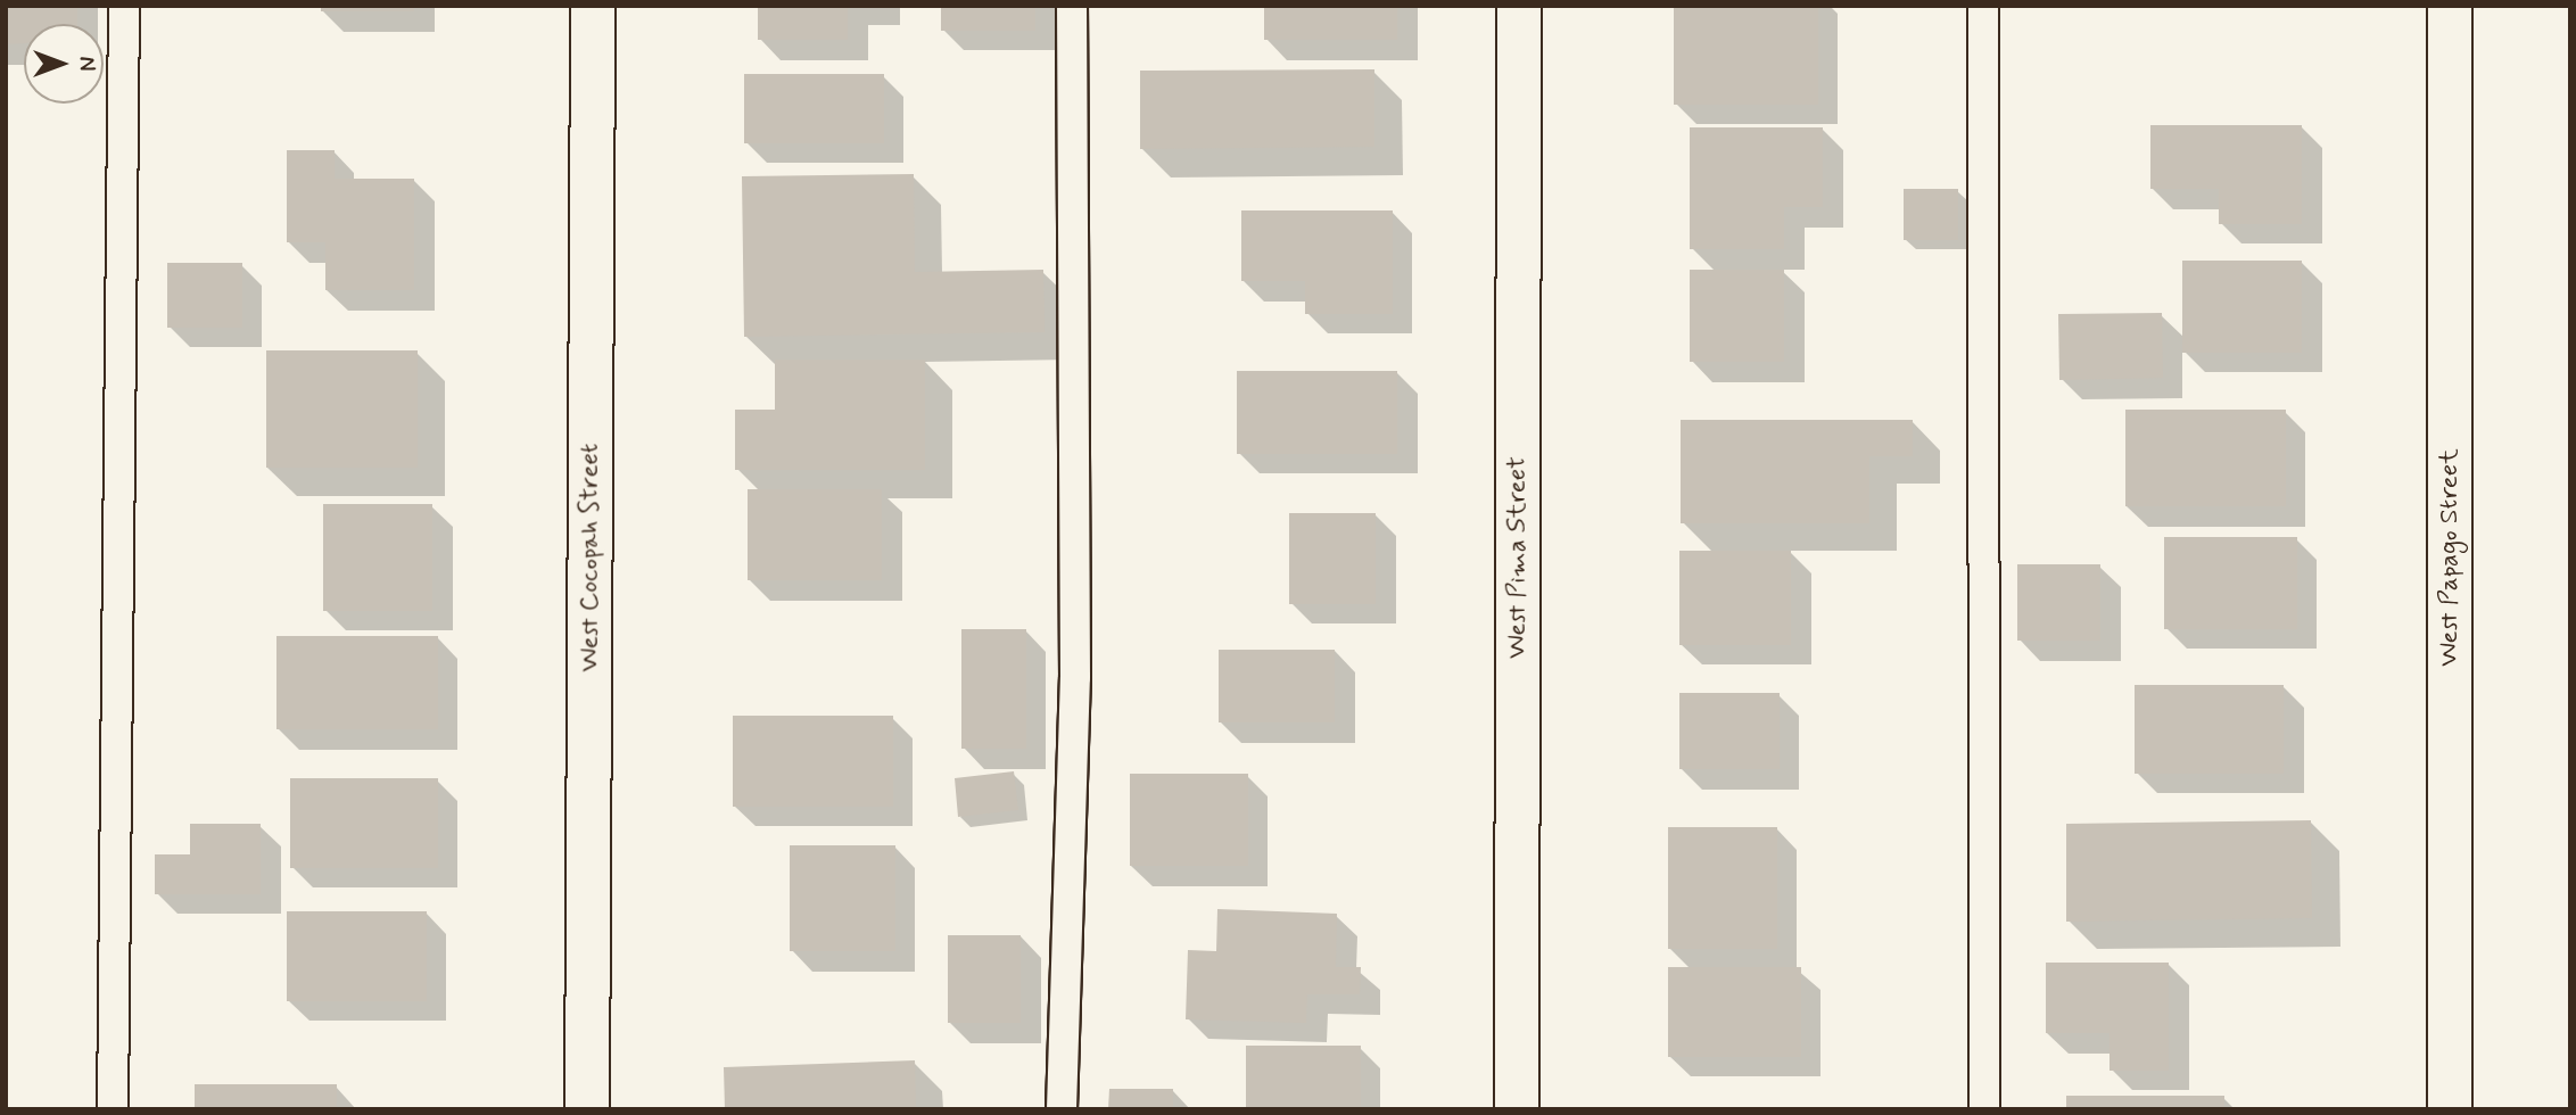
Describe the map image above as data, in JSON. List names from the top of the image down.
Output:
{
  "streets": {
    "street": ["West Cocopah Street", "West Pima Street", "West Papago Street"]
  },
  "north": "right"
}
